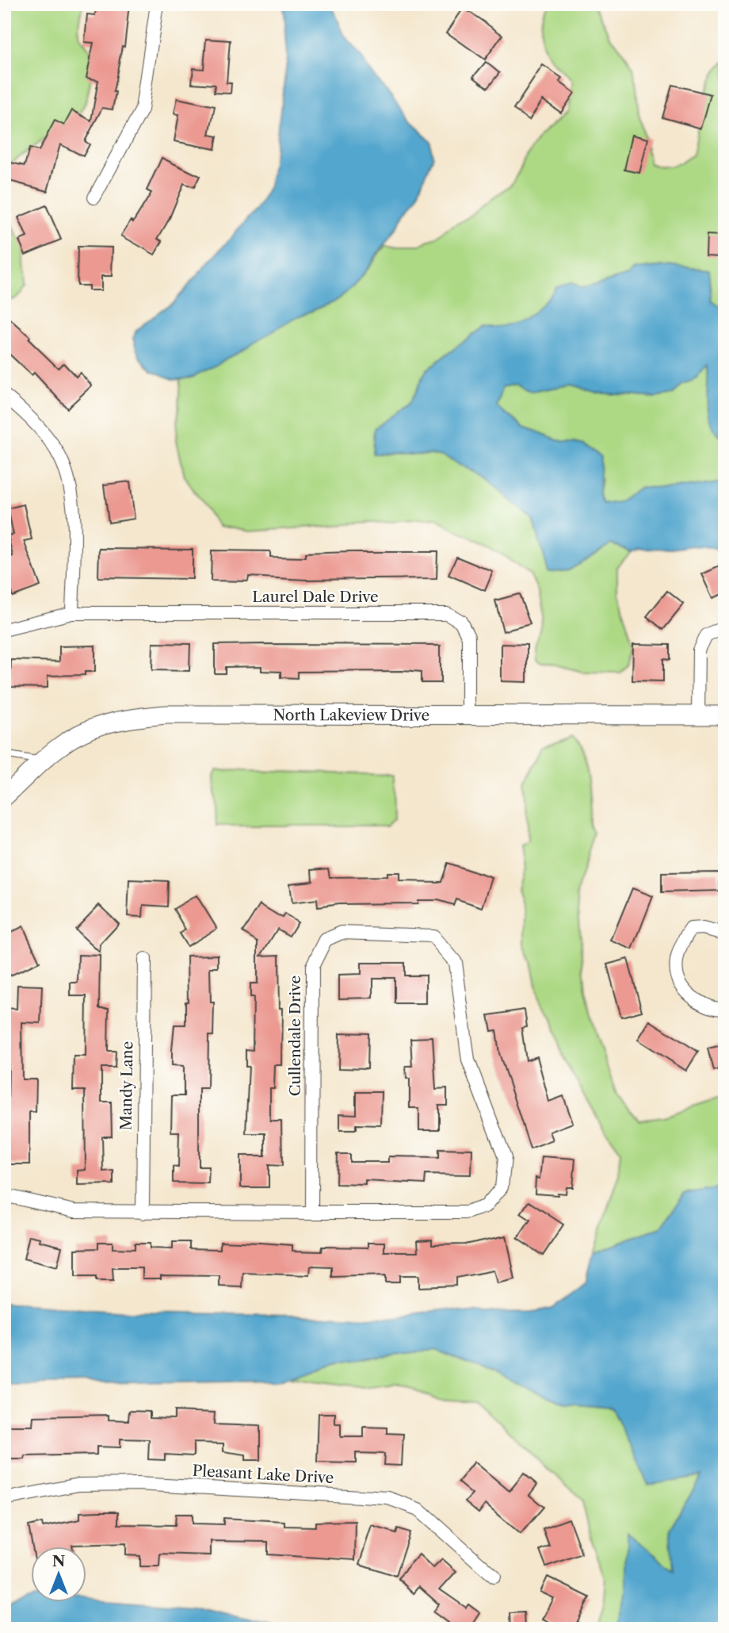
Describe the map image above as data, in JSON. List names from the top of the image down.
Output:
{
  "streets": {
    "street": [
      "Laurel Dale Drive",
      "North Lakeview Drive",
      "Cullendale Drive",
      "Mandy Lane",
      "Pleasant Lake Drive"
    ]
  },
  "crossings": [
    ["Laurel Dale Drive", "North Lakeview Drive"],
    ["Cullendale Drive", "Mandy Lane"]
  ],
  "north": "top"
}
